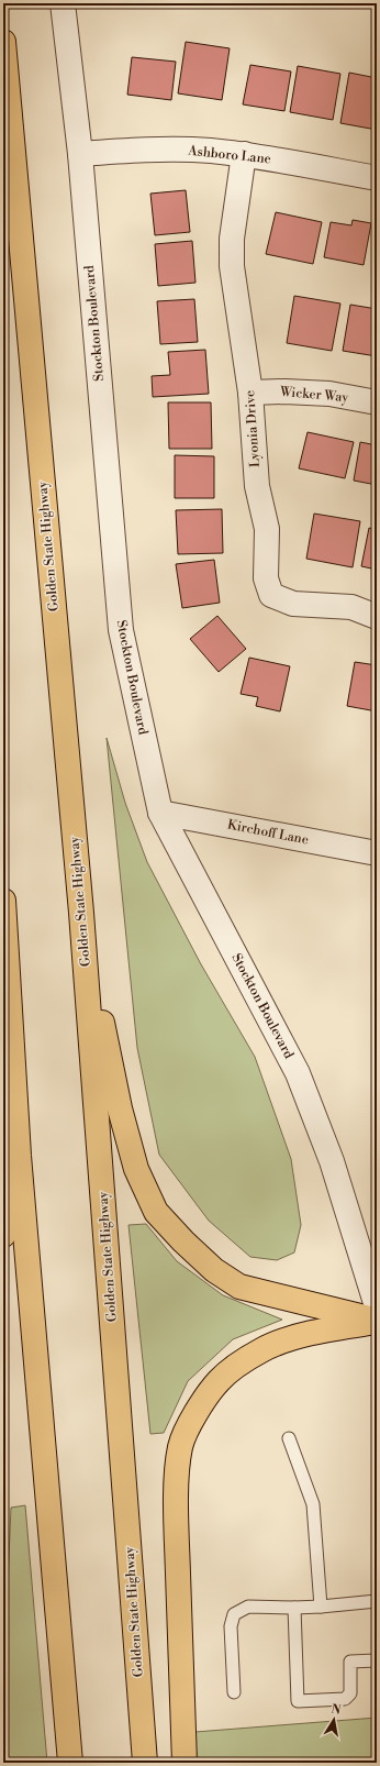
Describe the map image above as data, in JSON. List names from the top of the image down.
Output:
{
  "streets": {
    "highway": ["Golden State Highway"],
    "street": [
      "Ashboro Lane",
      "Stockton Boulevard",
      "Wicker Way",
      "Lyonia Drive",
      "Kirchoff Lane"
    ]
  },
  "crossings": [
    ["Ashboro Lane", "Stockton Boulevard"],
    ["Ashboro Lane", "Lyonia Drive"],
    ["Stockton Boulevard", "Kirchoff Lane"],
    ["Wicker Way", "Lyonia Drive"]
  ],
  "north": "top"
}
